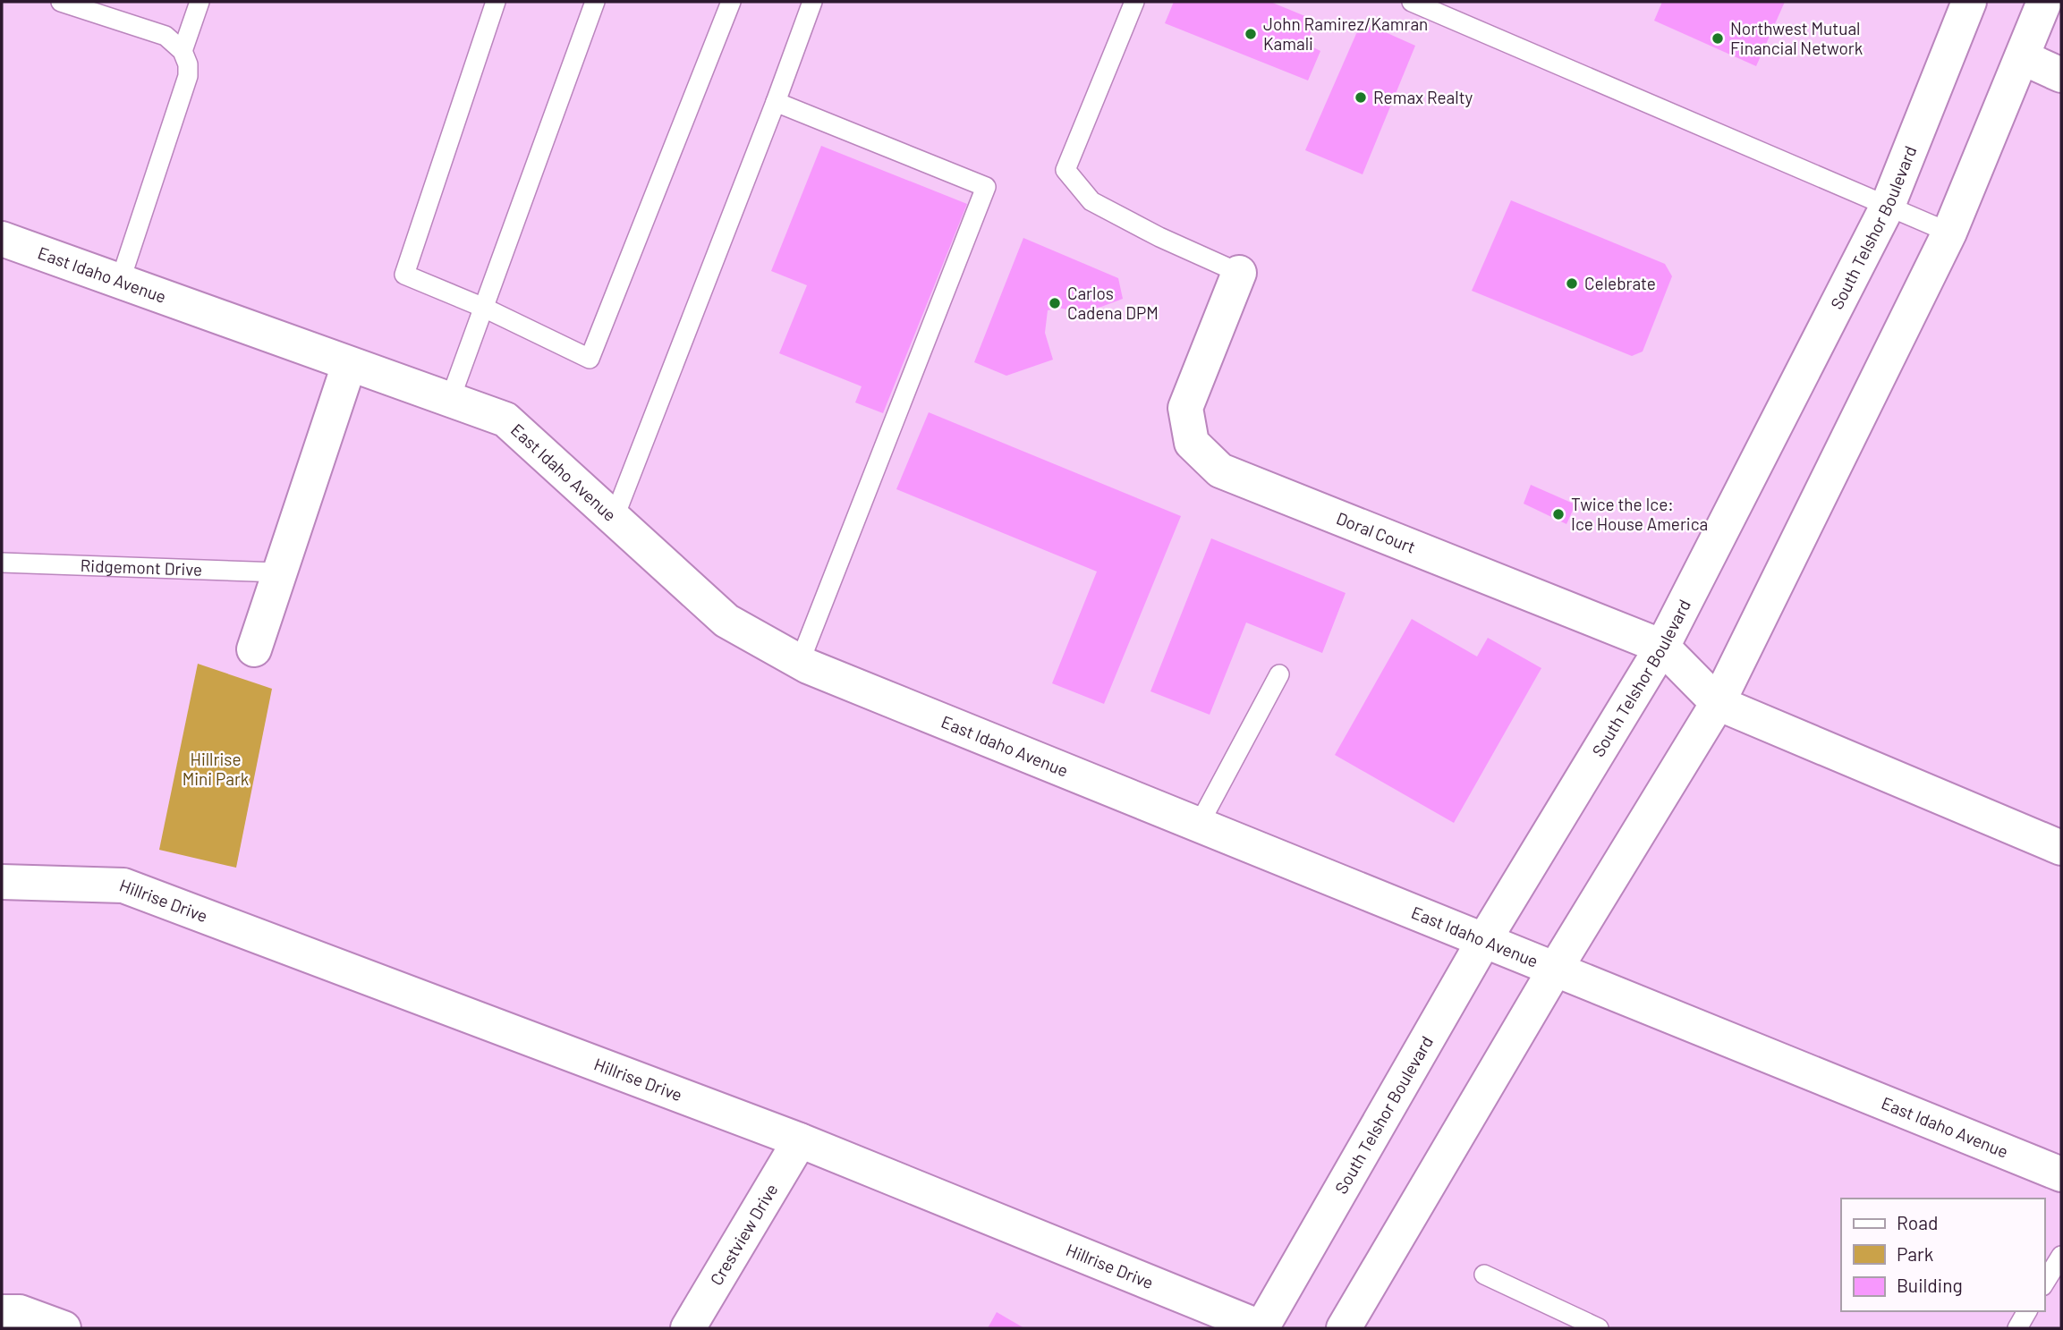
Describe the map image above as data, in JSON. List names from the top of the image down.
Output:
{
  "streets": {
    "street": [
      "South Telshor Boulevard",
      "East Idaho Avenue",
      "Doral Court",
      "Hillrise Drive",
      "Crestview Drive"
    ],
    "lane": ["Ridgemont Drive"]
  },
  "crossings": [
    ["South Telshor Boulevard", "East Idaho Avenue"],
    ["South Telshor Boulevard", "Doral Court"],
    ["South Telshor Boulevard", "Hillrise Drive"],
    ["Hillrise Drive", "Crestview Drive"]
  ],
  "parks": ["Hillrise Mini Park"],
  "places": [
    "John Ramirez/Kamran Kamali",
    "Northwest Mutual Financial Network",
    "Remax Realty",
    "Celebrate",
    "Carlos Cadena DPM",
    "Twice the Ice: Ice House America"
  ],
  "legend": ["Road", "Park", "Building"]
}
